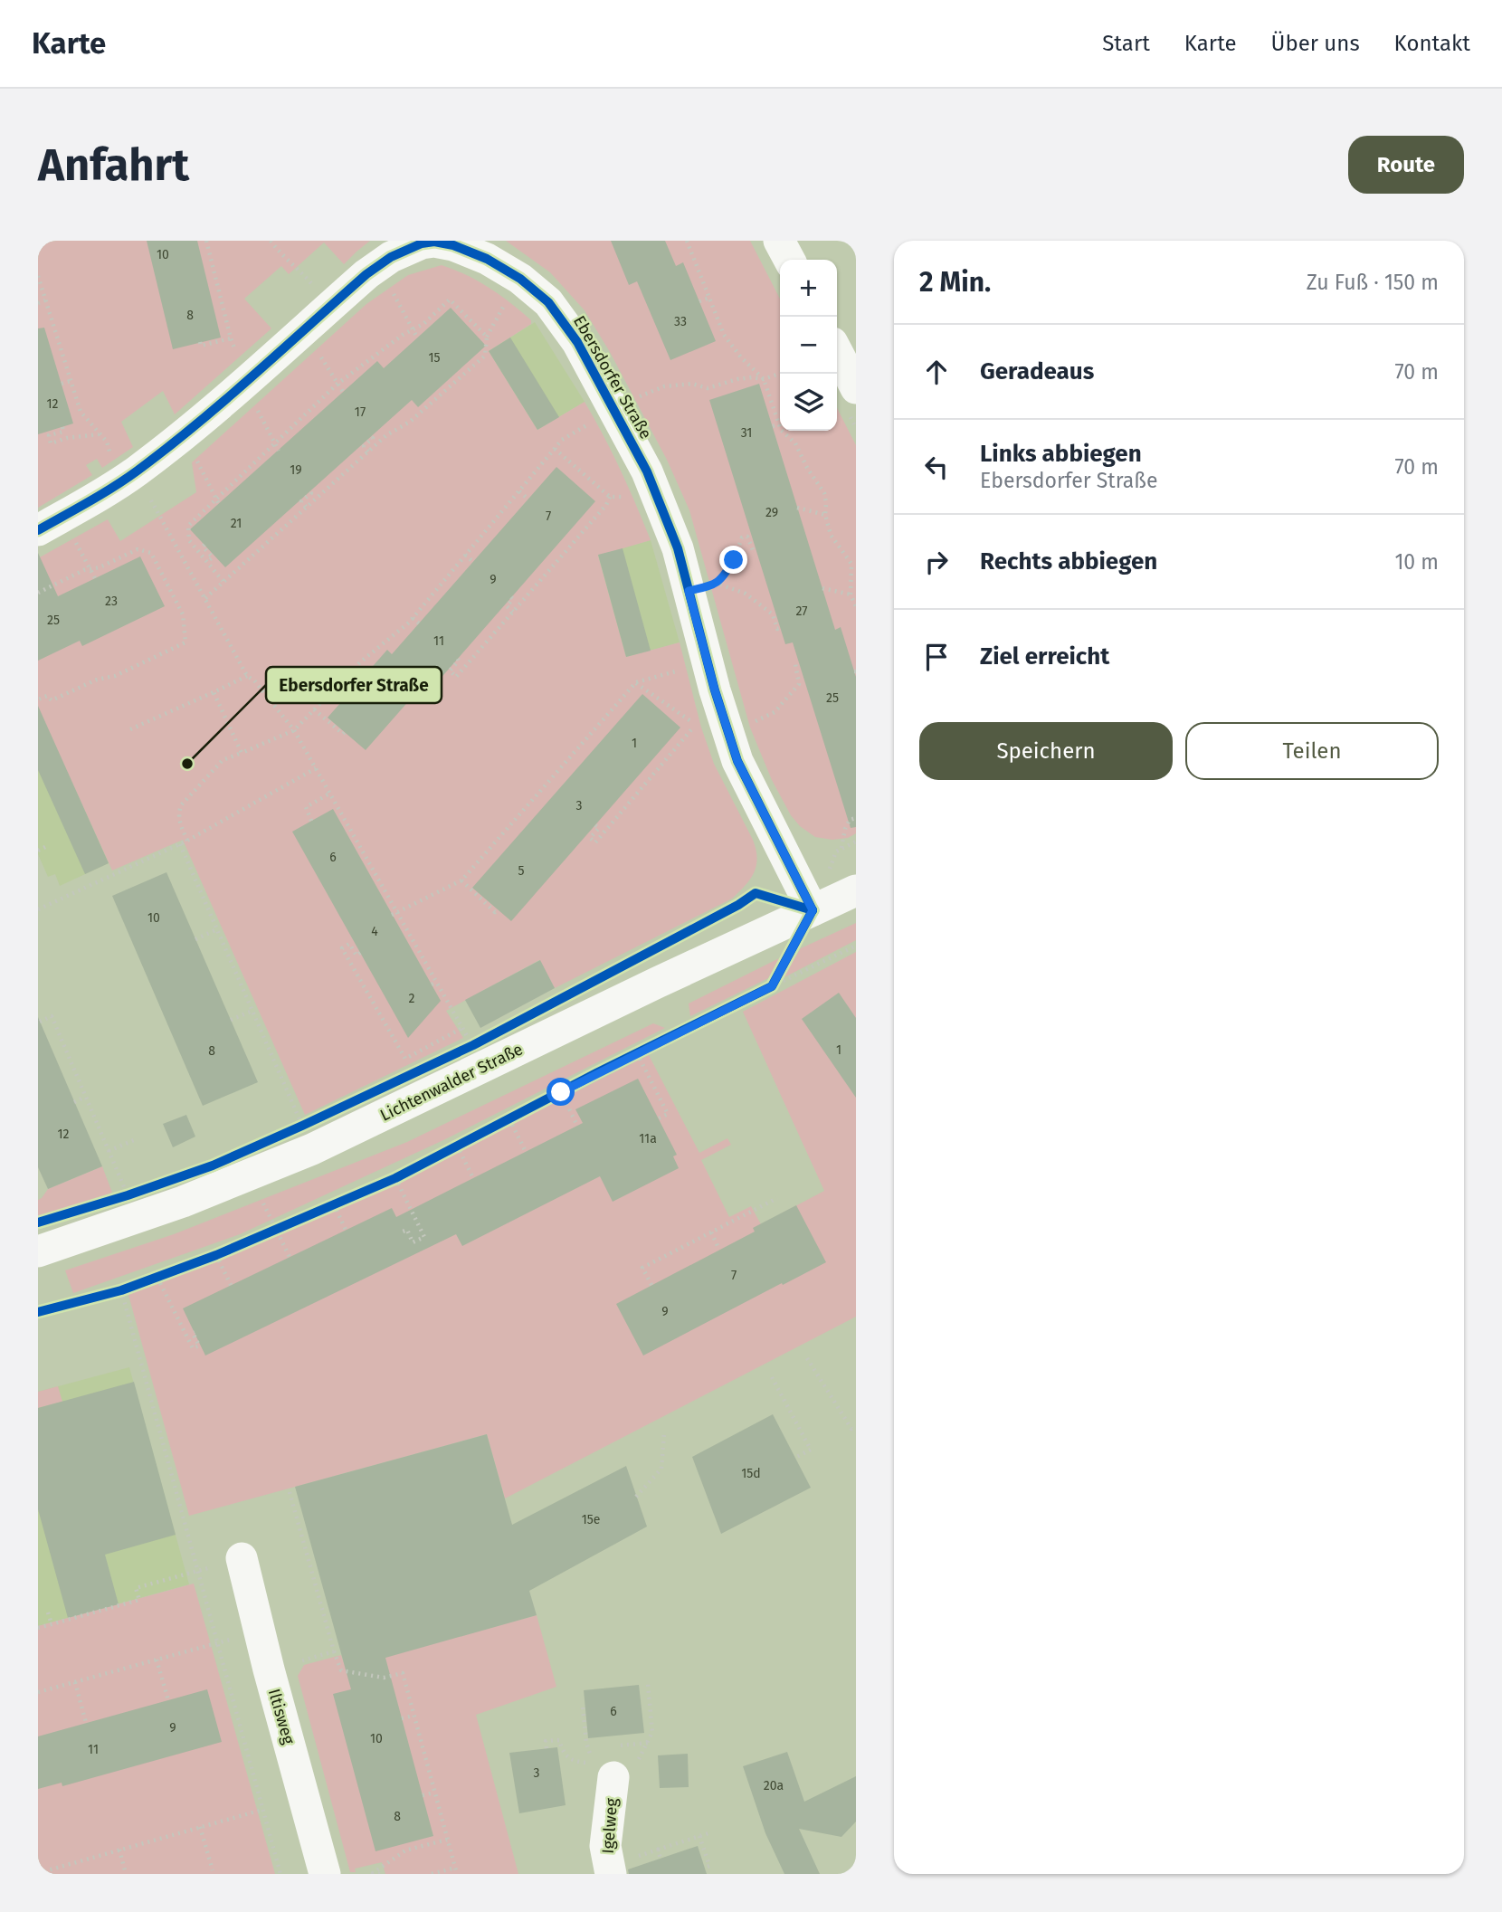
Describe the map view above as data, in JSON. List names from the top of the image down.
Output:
{
  "streets": {
    "street": [
      "Ebersdorfer Straße",
      "Lichtenwalder Straße",
      "Iltisweg",
      "Igelweg"
    ]
  },
  "crossings": [
    ["Ebersdorfer Straße", "Lichtenwalder Straße"]
  ],
  "places": ["Ebersdorfer Straße"],
  "house_numbers": [
    "10",
    "8",
    "33",
    "15",
    "12",
    "17",
    "31",
    "19",
    "29",
    "7",
    "21",
    "9",
    "23",
    "27",
    "25",
    "11",
    "25",
    "1",
    "3",
    "6",
    "5",
    "10",
    "4",
    "2",
    "1",
    "8",
    "12",
    "11a",
    "7",
    "9",
    "15d",
    "15e",
    "6",
    "9",
    "10",
    "11",
    "3",
    "20a",
    "8"
  ],
  "page": {
    "header": "Karte",
    "nav": [
      "Start",
      "Karte",
      "Über uns",
      "Kontakt"
    ],
    "buttons": [
      "Route",
      ["Speichern", "Teilen"]
    ],
    "title": "Anfahrt",
    "heading": ["2 Min.", "Zu Fuß · 150 m"],
    "map_buttons": ["+", "−"],
    "list": [
      ["Geradeaus", "70 m"],
      ["Links abbiegen", "Ebersdorfer Straße", "70 m"],
      ["Rechts abbiegen", "10 m"],
      "Ziel erreicht"
    ]
  }
}
